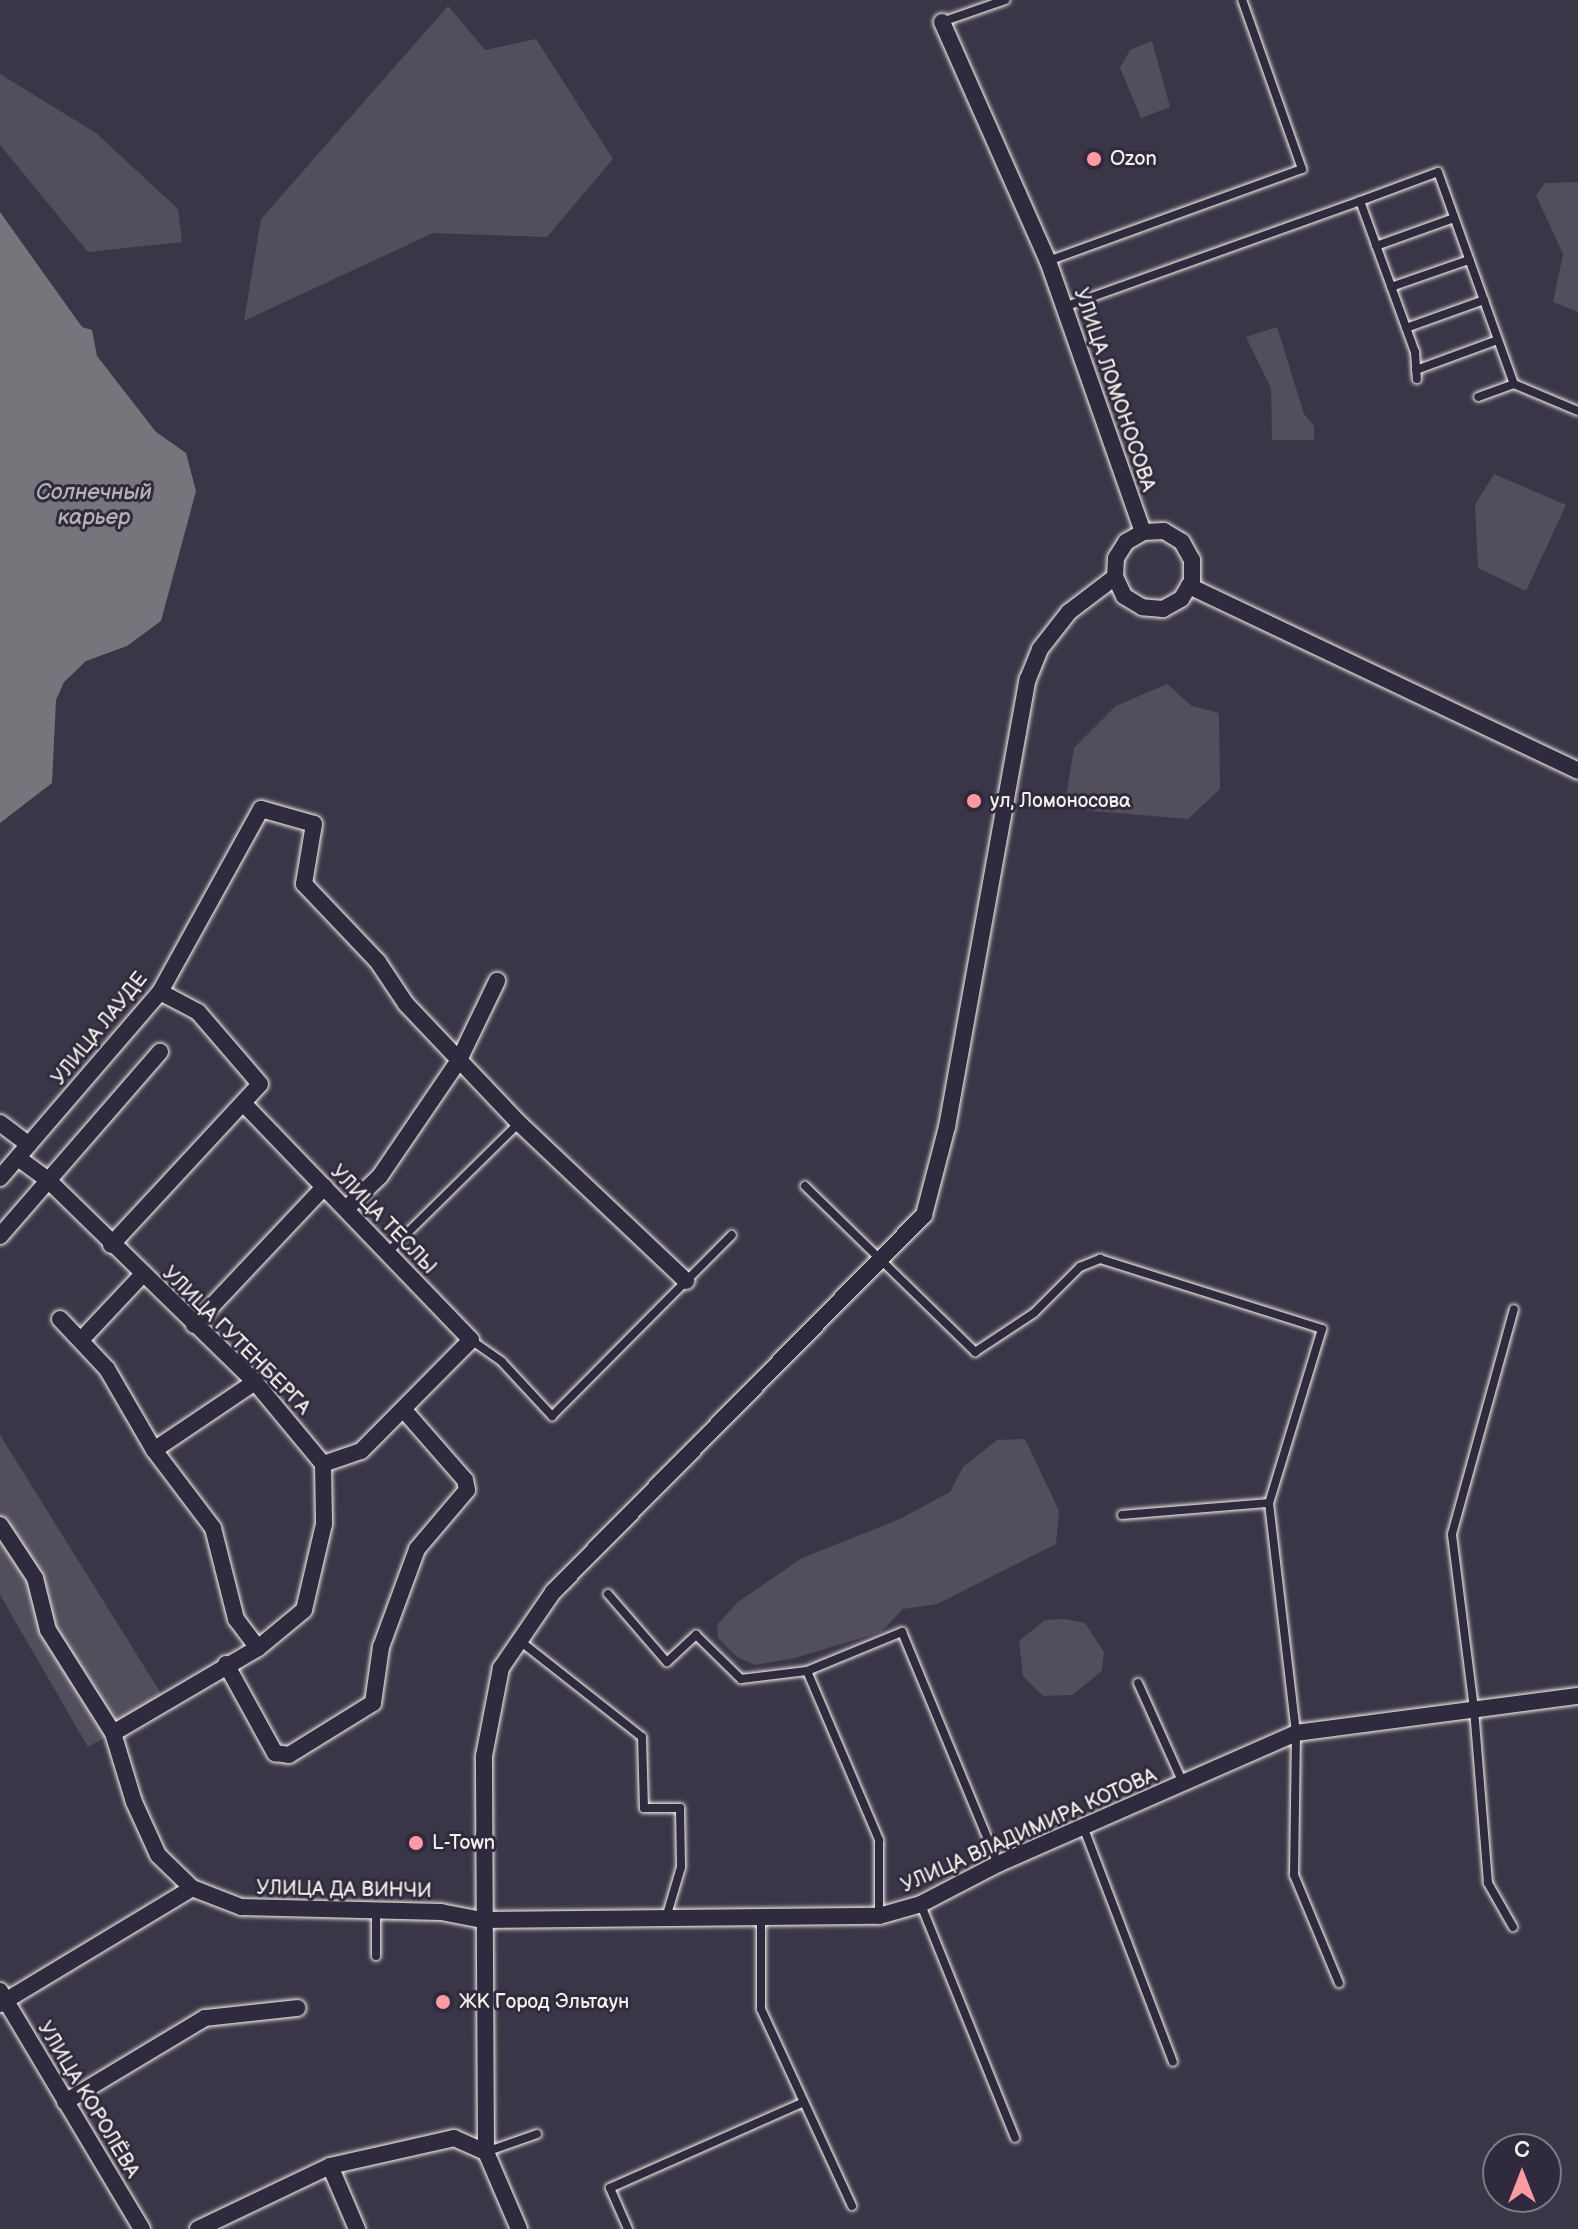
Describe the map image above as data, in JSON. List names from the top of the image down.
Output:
{
  "streets": {
    "street": [
      "УЛИЦА ЛОМОНОСОВА",
      "УЛИЦА ЛАУДЕ",
      "УЛИЦА ТЕСЛЫ",
      "УЛИЦА ГУТЕНБЕРГА",
      "УЛИЦА ВЛАДИМИРА КОТОВА",
      "УЛИЦА ДА ВИНЧИ",
      "УЛИЦА КОРОЛЁВА"
    ]
  },
  "crossings": [
    ["УЛИЦА ЛАУДЕ", "УЛИЦА ГУТЕНБЕРГА"],
    ["УЛИЦА ВЛАДИМИРА КОТОВА", "УЛИЦА ДА ВИНЧИ"]
  ],
  "water": ["Солнечный карьер"],
  "places": [
    "Ozon",
    "ул, Ломоносова",
    "L-Town",
    "ЖК Город Эльтаун"
  ],
  "north": "top"
}
